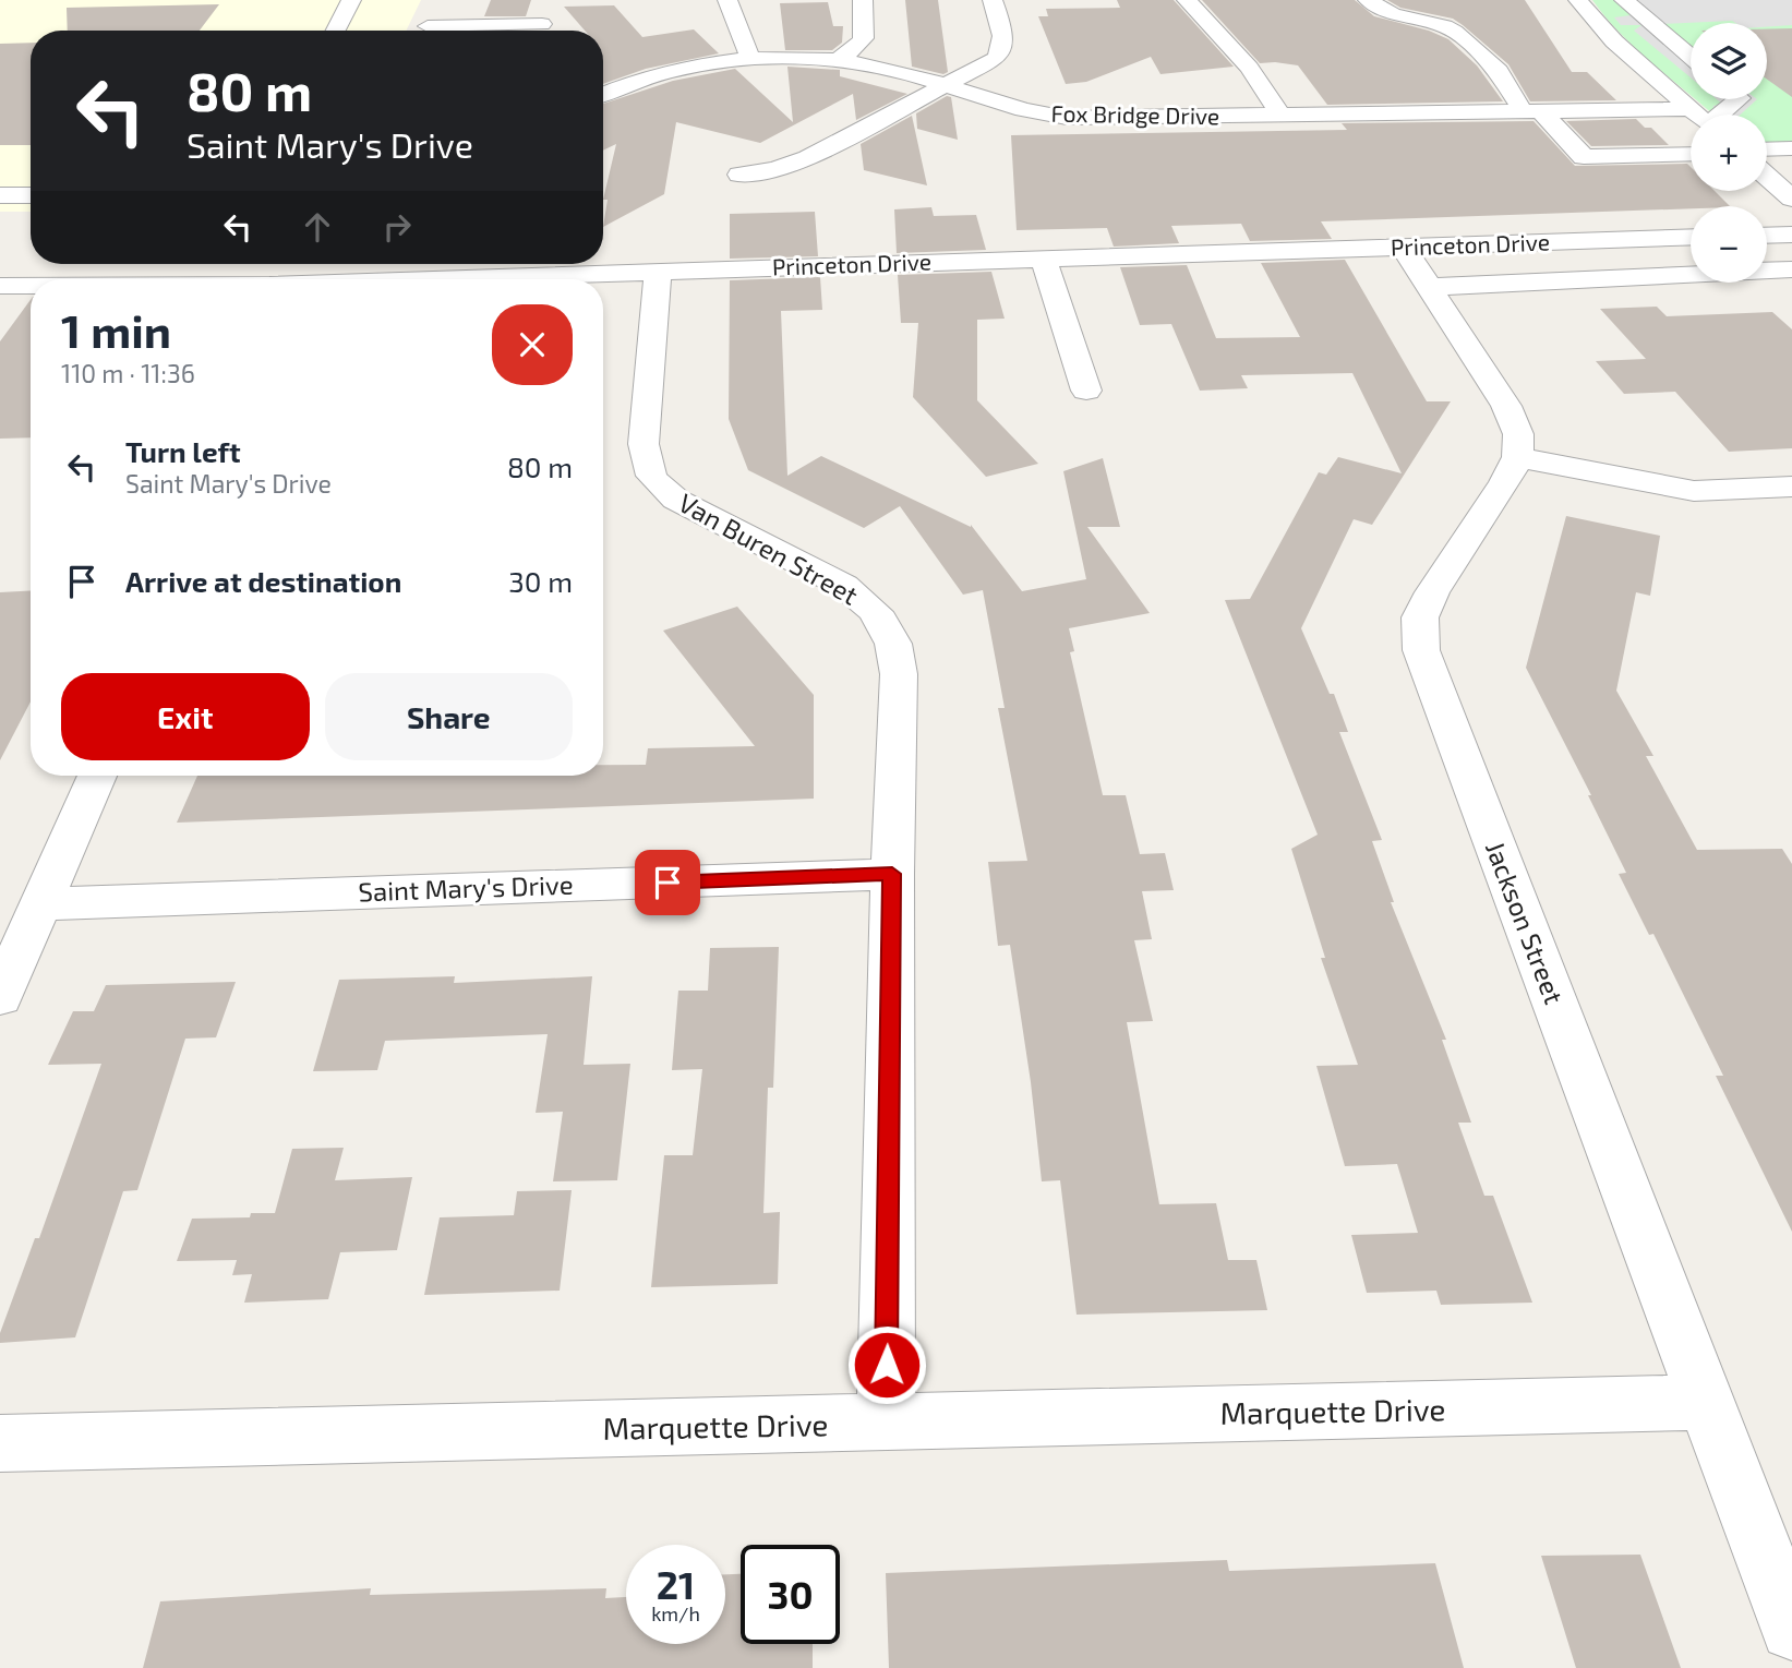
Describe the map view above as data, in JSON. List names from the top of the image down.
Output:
{
  "streets": {
    "street": [
      "Fox Bridge Drive",
      "Princeton Drive",
      "Van Buren Street",
      "Saint Mary's Drive",
      "Jackson Street",
      "Marquette Drive"
    ]
  },
  "crossings": [
    ["Princeton Drive", "Van Buren Street"],
    ["Van Buren Street", "Saint Mary's Drive"],
    ["Van Buren Street", "Marquette Drive"],
    ["Jackson Street", "Marquette Drive"]
  ],
  "page": {
    "map_buttons": ["+", "−"],
    "turn": ["80 m", "Saint Mary's Drive"],
    "heading": ["1 min", "110 m · 11:36"],
    "list": [
      {
        "name": "Turn left",
        "note": "Saint Mary's Drive",
        "value": "80 m"
      },
      {
        "name": "Arrive at destination",
        "value": "30 m"
      }
    ],
    "buttons": ["Exit", "Share"],
    "speed": "21 km/h",
    "limit": "30"
  }
}
